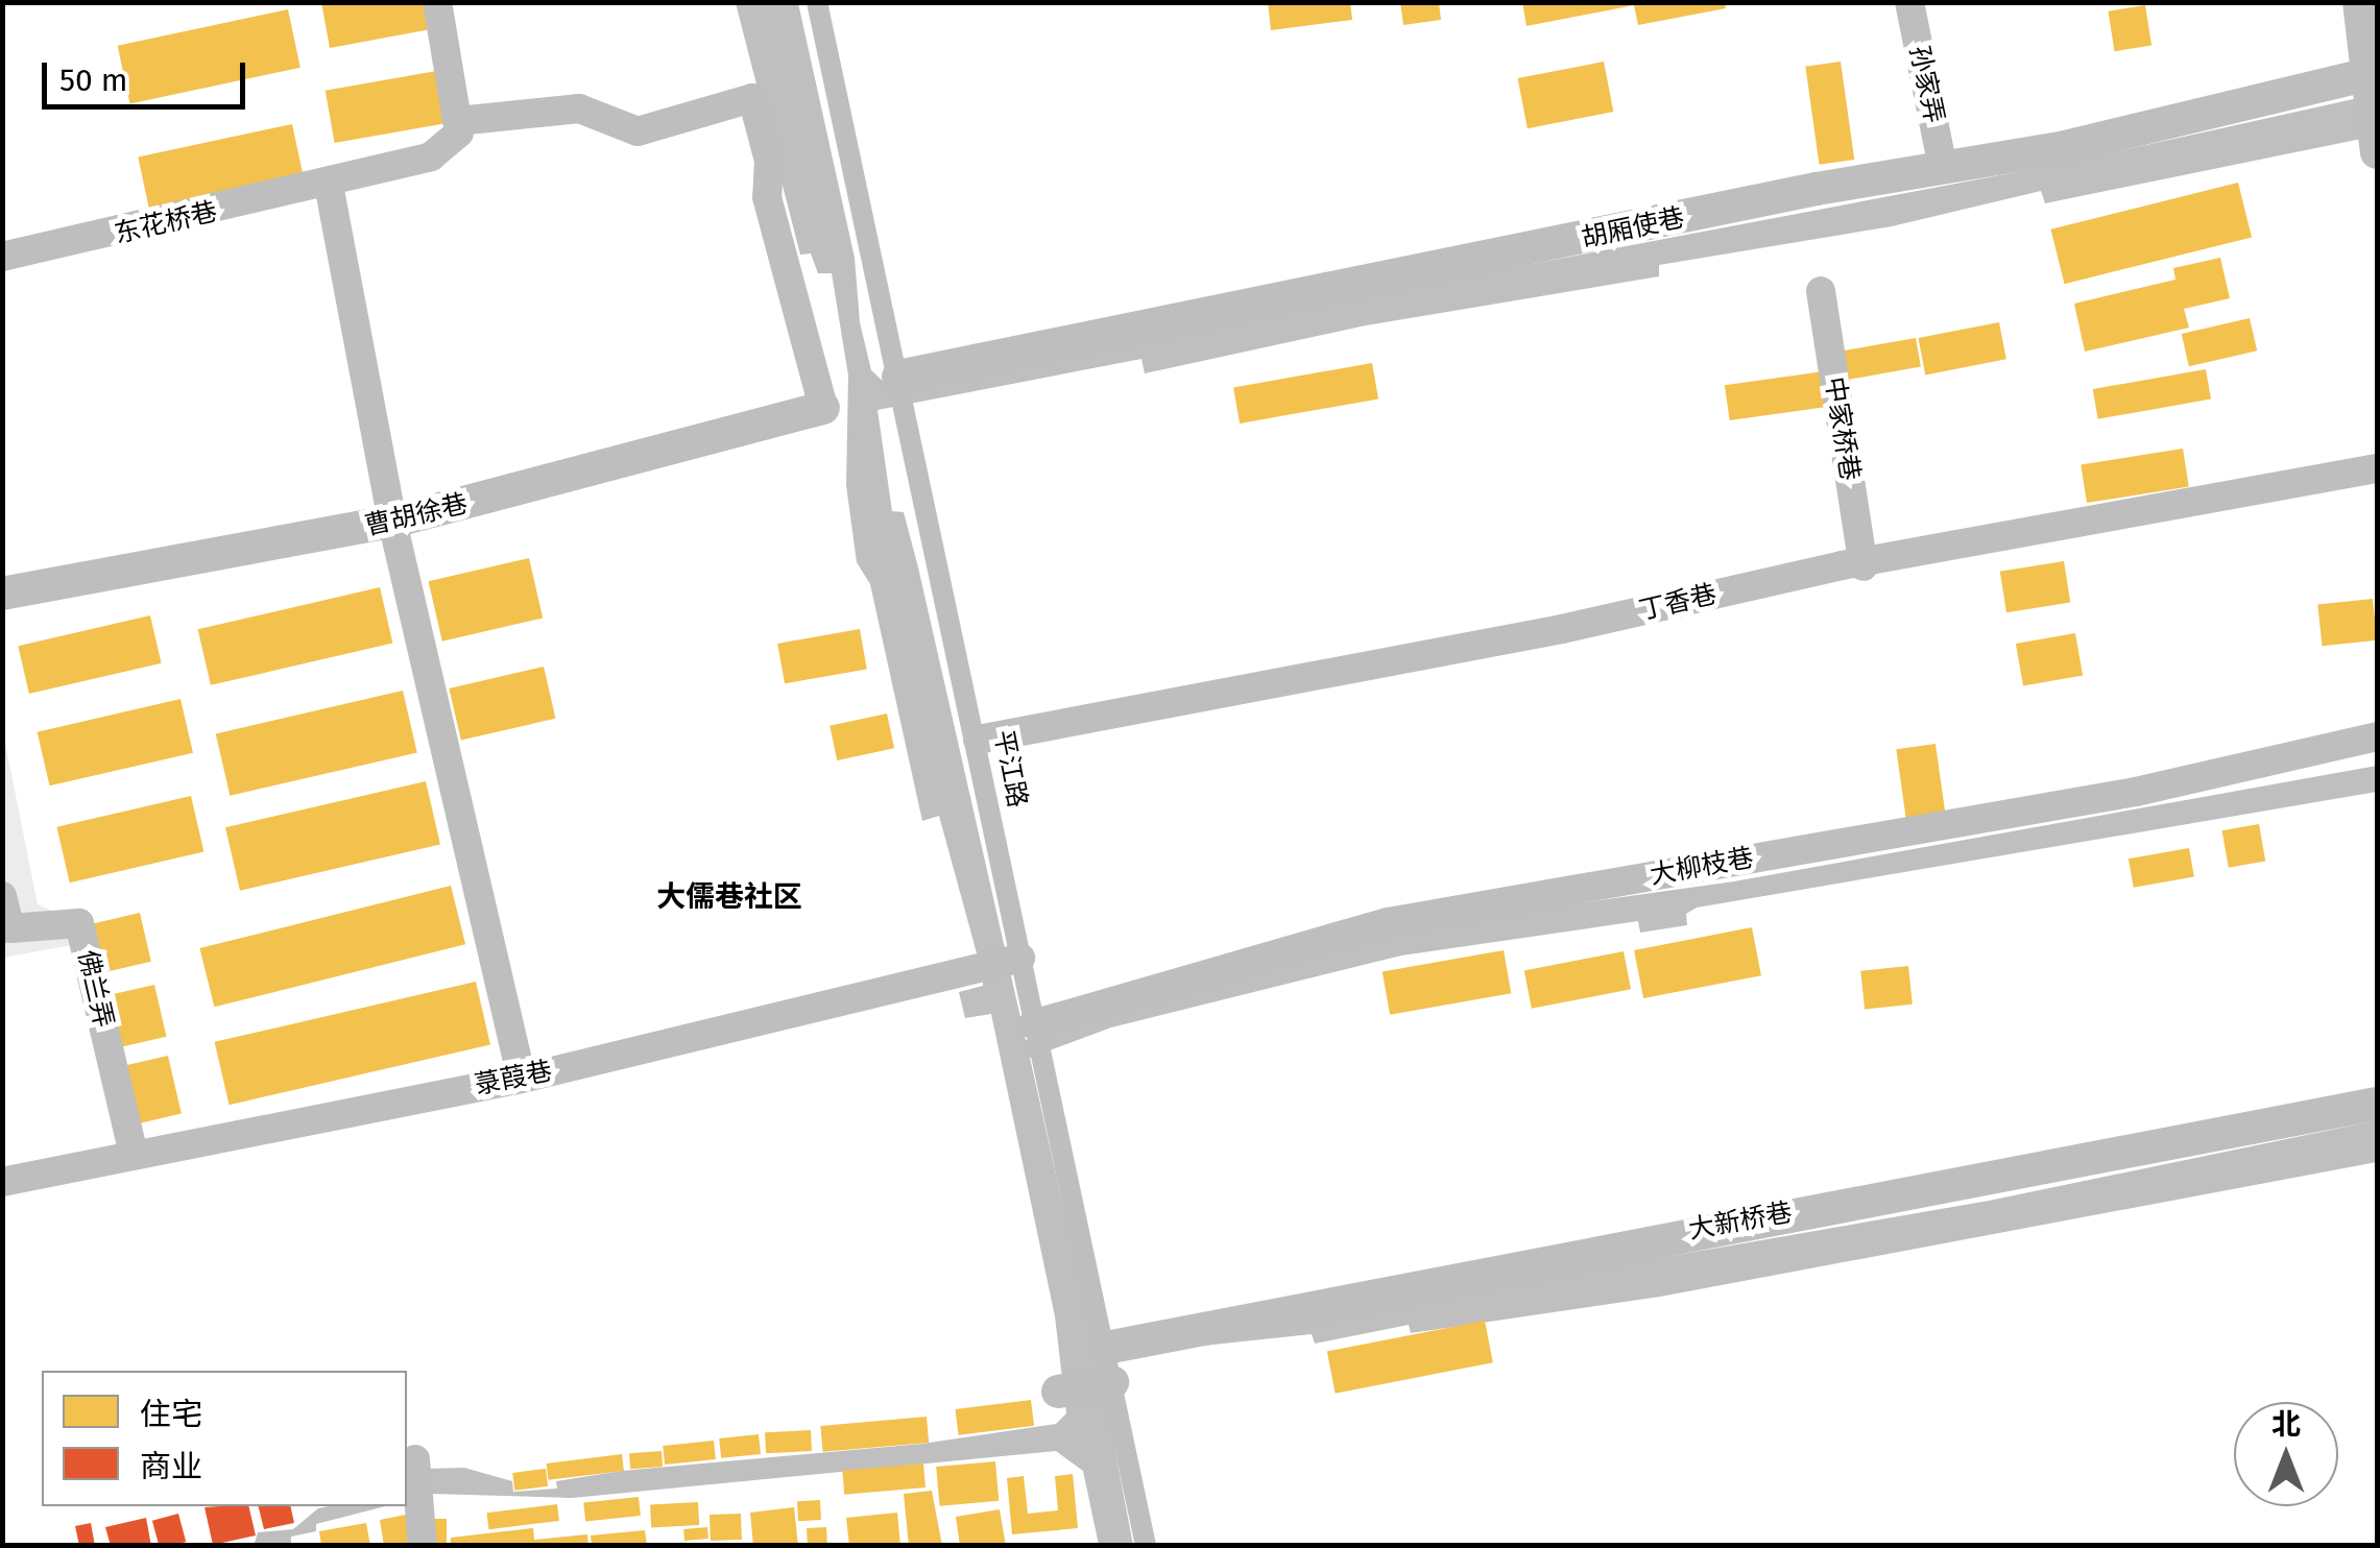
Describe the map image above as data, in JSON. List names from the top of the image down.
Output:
{
  "streets": {
    "street": [
      "孙家弄",
      "东花桥巷",
      "胡厢使巷",
      "中家桥巷",
      "曹胡徐巷",
      "丁香巷",
      "平江路",
      "大柳枝巷",
      "佛兰弄",
      "菉葭巷",
      "大新桥巷"
    ]
  },
  "crossings": [
    ["孙家弄", "胡厢使巷"],
    ["胡厢使巷", "平江路"],
    ["中家桥巷", "丁香巷"],
    ["丁香巷", "平江路"],
    ["平江路", "大柳枝巷"],
    ["平江路", "菉葭巷"],
    ["平江路", "大新桥巷"],
    ["佛兰弄", "菉葭巷"]
  ],
  "districts": ["大儒巷社区"],
  "legend": ["住宅", "商业"],
  "scale_bar": "50 m",
  "north": "top"
}
